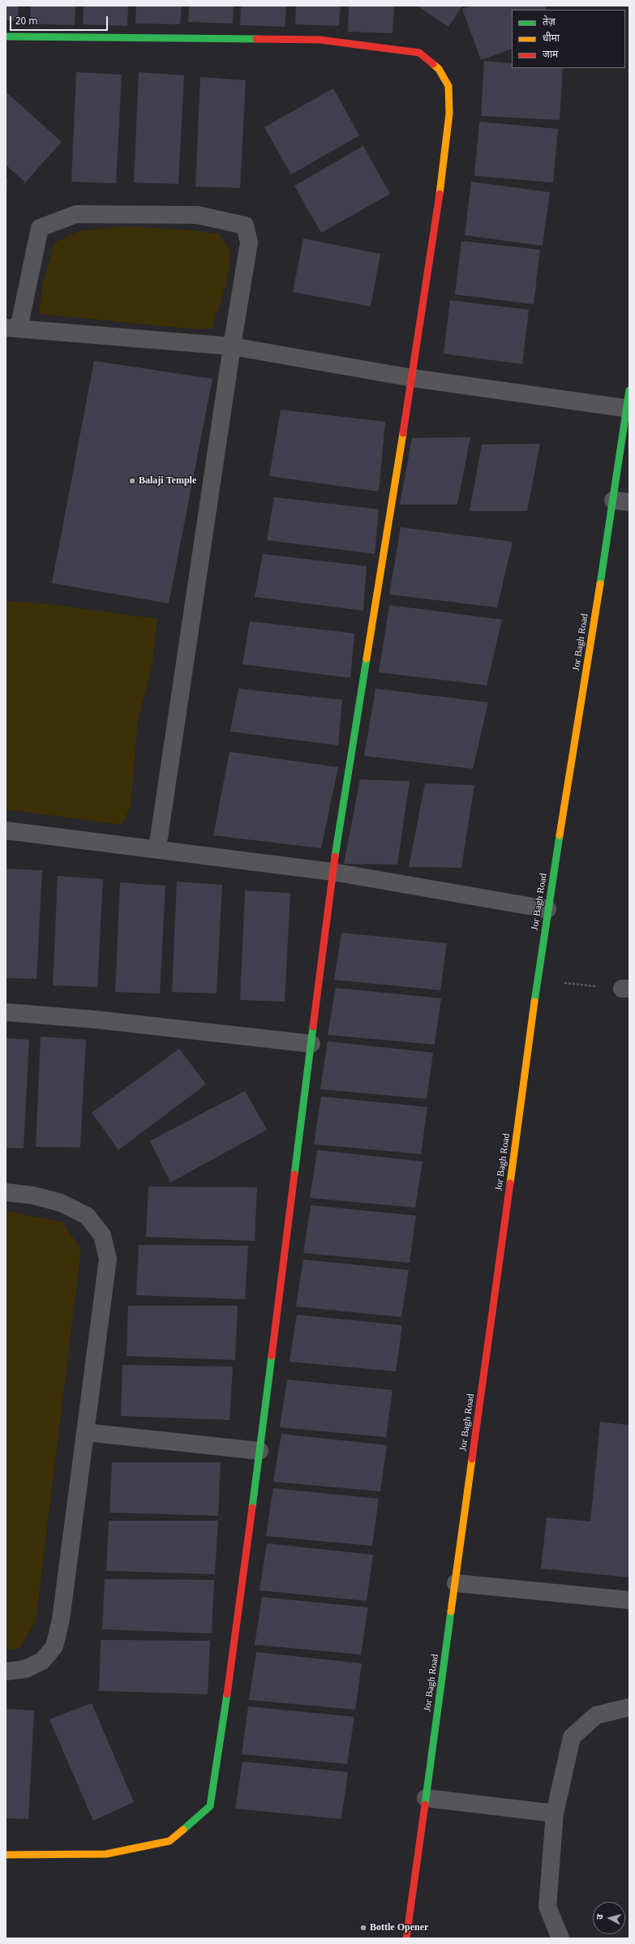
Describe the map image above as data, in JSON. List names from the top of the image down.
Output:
{
  "streets": {
    "street": ["Jor Bagh Road"]
  },
  "places": ["Balaji Temple", "Bottle Opener"],
  "legend": ["तेज़", "धीमा", "जाम"],
  "scale_bar": "20 m",
  "north": "left"
}
